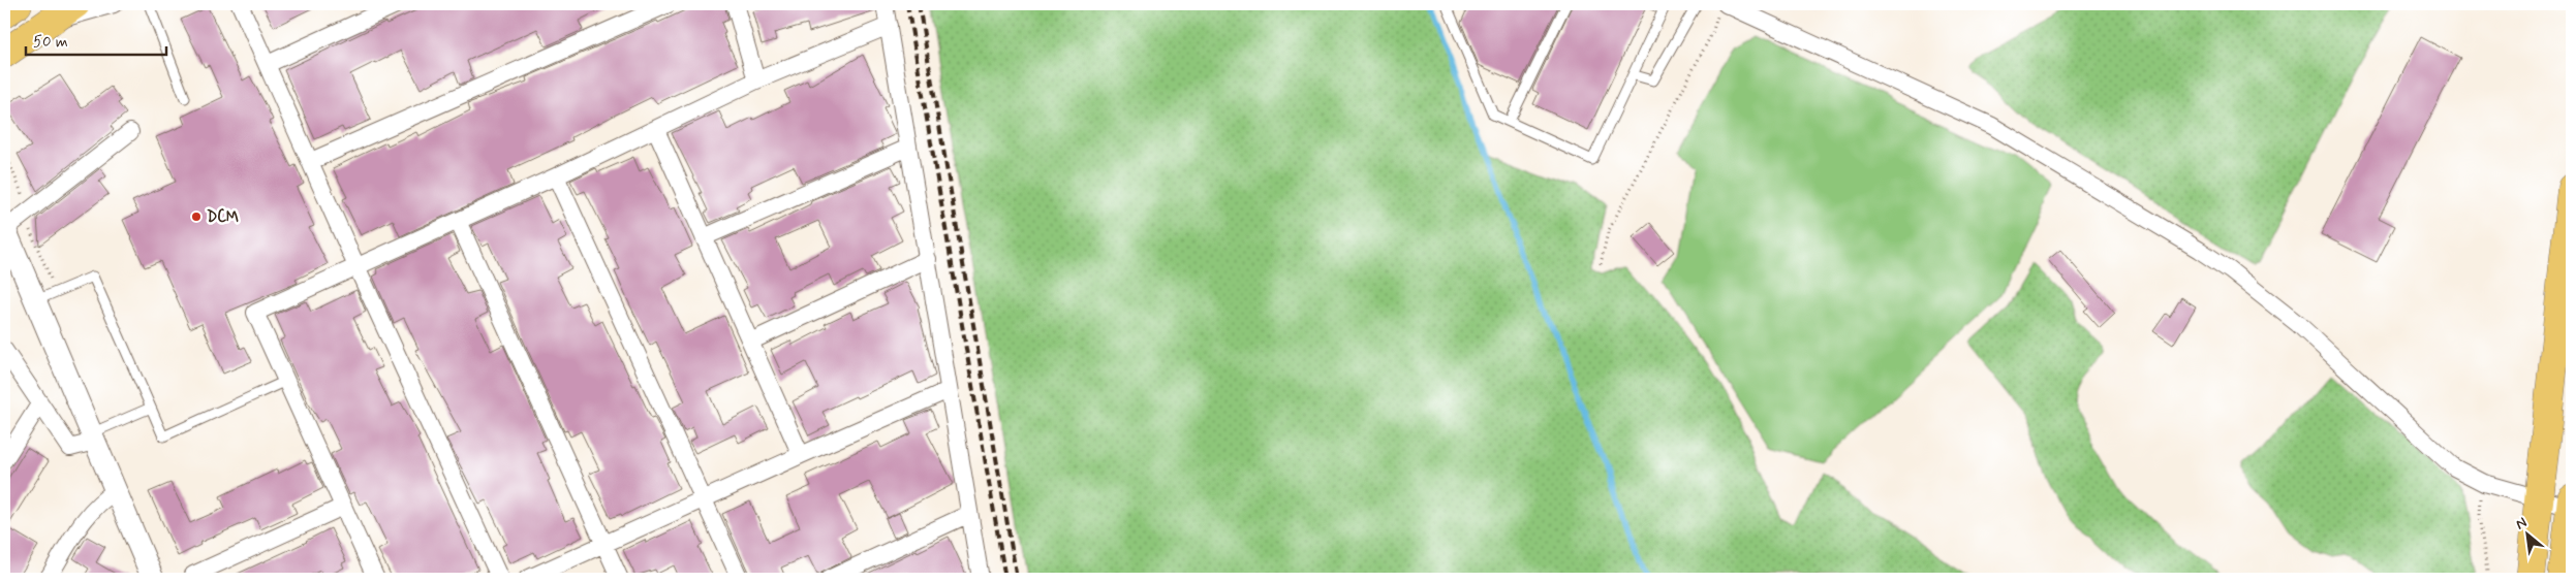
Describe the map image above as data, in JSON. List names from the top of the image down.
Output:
{
  "places": ["DCM"],
  "scale_bar": "50 m",
  "north": "top left"
}
